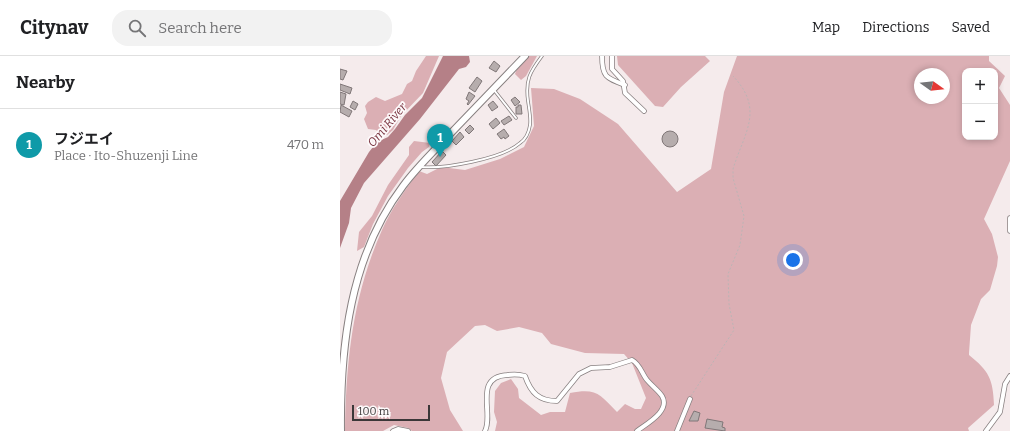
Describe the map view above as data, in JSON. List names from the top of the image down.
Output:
{
  "water": ["Omi River"],
  "scale_bar": "100 m",
  "north": "right",
  "page": {
    "header": "Citynav",
    "search": "Search here",
    "nav": ["Map", "Directions", "Saved"],
    "heading": "Nearby",
    "map_buttons": ["+", "−"],
    "list": [
      {
        "mark": "1",
        "name": "フジエイ",
        "note": "Place · Ito-Shuzenji Line",
        "value": "470 m"
      }
    ],
    "pins": "1",
    "scale": "100 m"
  }
}
